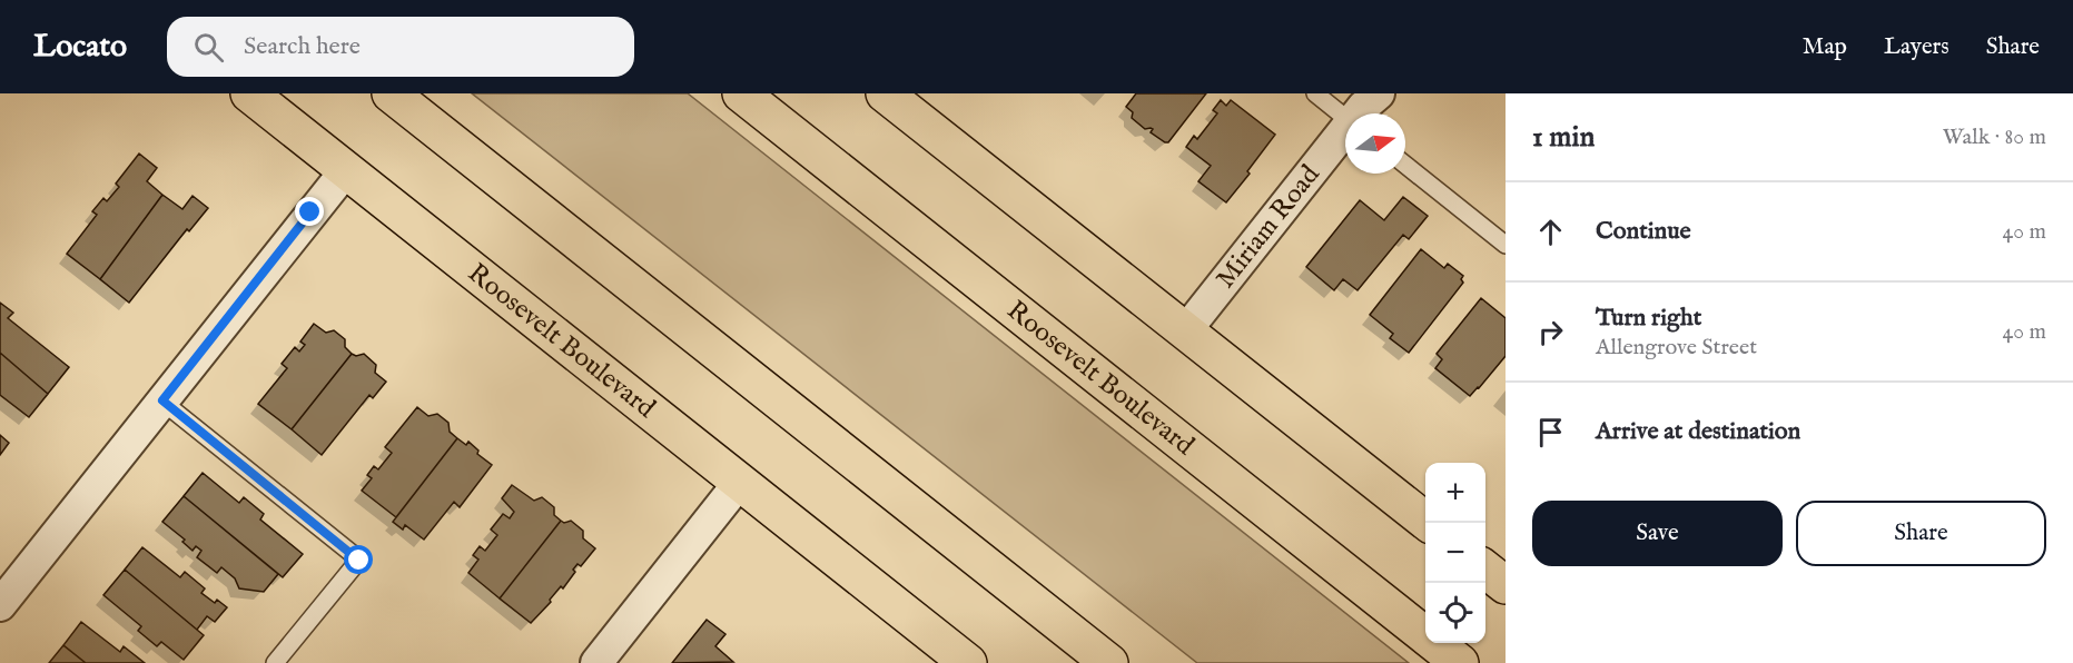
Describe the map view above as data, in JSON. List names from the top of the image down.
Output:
{
  "streets": {
    "highway": ["Roosevelt Boulevard"],
    "street": ["Miriam Road"]
  },
  "north": "right",
  "page": {
    "header": "Locato",
    "search": "Search here",
    "nav": ["Map", "Layers", "Share"],
    "heading": ["1 min", "Walk · 80 m"],
    "list": [
      ["Continue", "40 m"],
      ["Turn right", "Allengrove Street", "40 m"],
      "Arrive at destination"
    ],
    "map_buttons": ["+", "−"],
    "buttons": ["Save", "Share"]
  }
}
